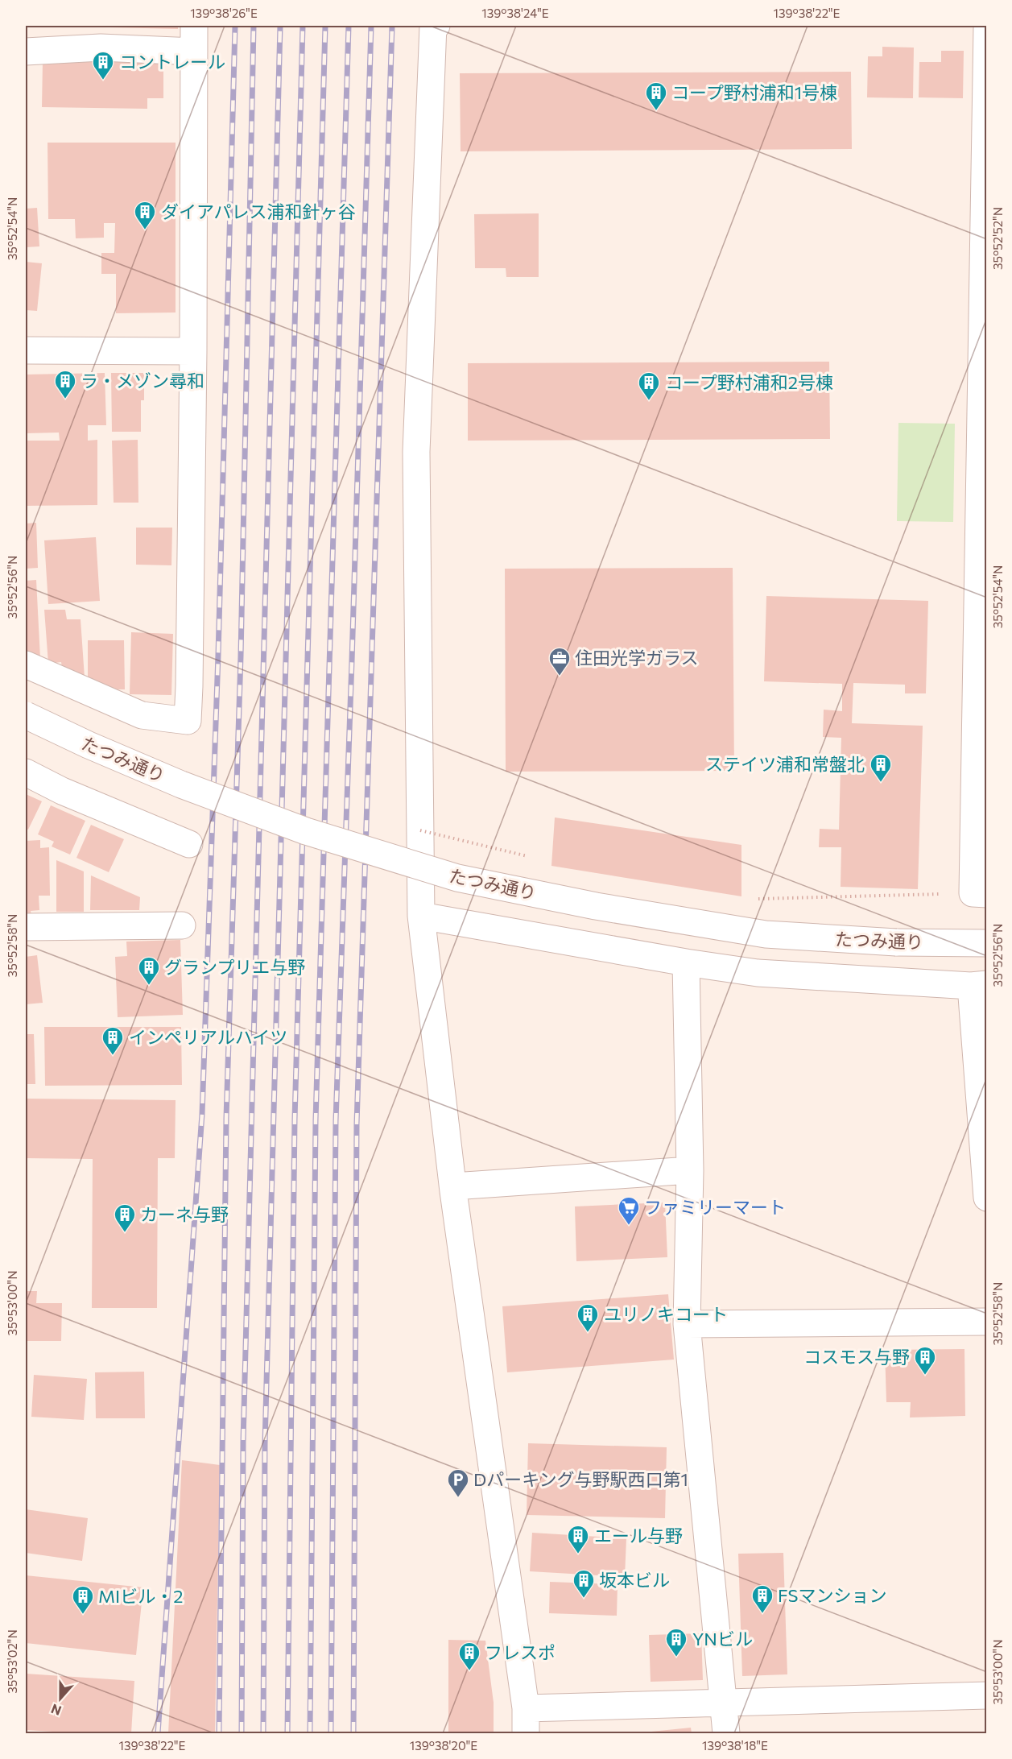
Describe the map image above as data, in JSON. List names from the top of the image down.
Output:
{
  "streets": {
    "street": ["たつみ通り"]
  },
  "places": {
    "building": [
      "コントレール",
      "コープ野村浦和1号棟",
      "ダイアパレス浦和針ヶ谷",
      "ラ・メゾン尋和",
      "コープ野村浦和2号棟",
      "ステイツ浦和常盤北",
      "グランプリエ与野",
      "インペリアルハイツ",
      "カーネ与野",
      "ユリノキコート",
      "コスモス与野",
      "エール与野",
      "坂本ビル",
      "FSマンション",
      "MIビル・2",
      "YNビル",
      "フレスポ"
    ],
    "office": ["住田光学ガラス"],
    "supermarket": ["ファミリーマート"],
    "parking": ["Dパーキング与野駅西口第1"]
  },
  "north": "bottom",
  "coordinates": [
    "139°38'26\"E",
    "139°38'24\"E",
    "139°38'22\"E",
    "35°52'54\"N",
    "35°52'52\"N",
    "35°52'56\"N",
    "35°52'58\"N",
    "35°53'00\"N",
    "35°53'02\"N",
    "139°38'20\"E",
    "139°38'18\"E"
  ]
}
